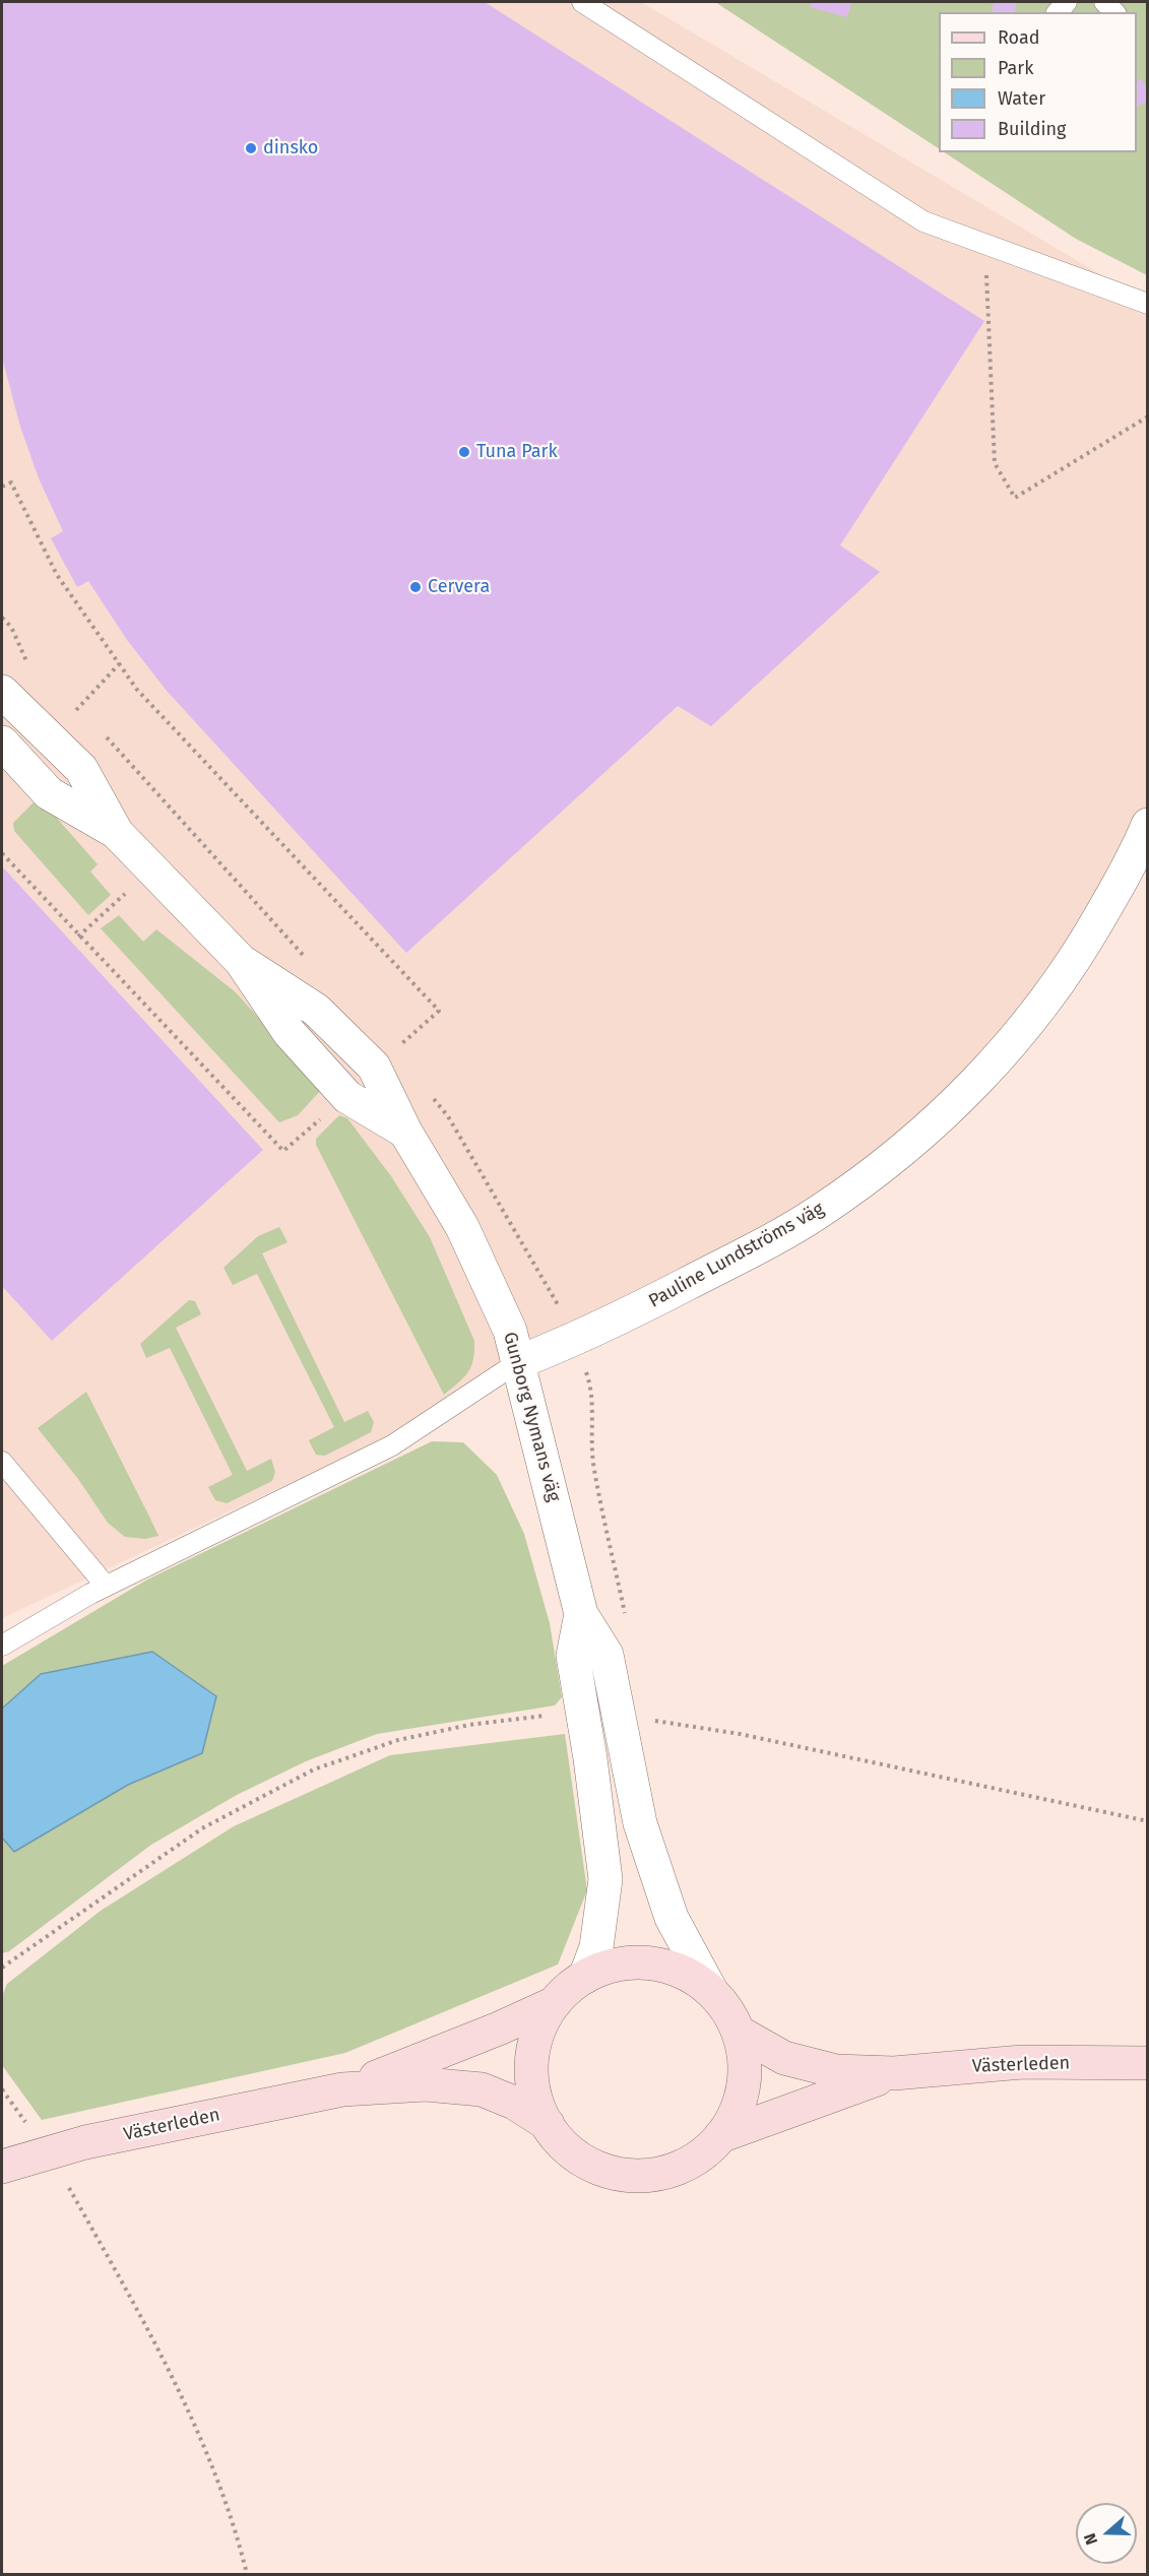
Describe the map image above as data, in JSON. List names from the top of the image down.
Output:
{
  "streets": {
    "main road": ["Västerleden"],
    "street": ["Pauline Lundströms väg", "Gunborg Nymans väg"]
  },
  "crossings": [
    ["Pauline Lundströms väg", "Gunborg Nymans väg"],
    ["Gunborg Nymans väg", "Västerleden"]
  ],
  "places": ["dinsko", "Tuna Park", "Cervera"],
  "legend": [
    "Road",
    "Park",
    "Water",
    "Building"
  ],
  "north": "left"
}
